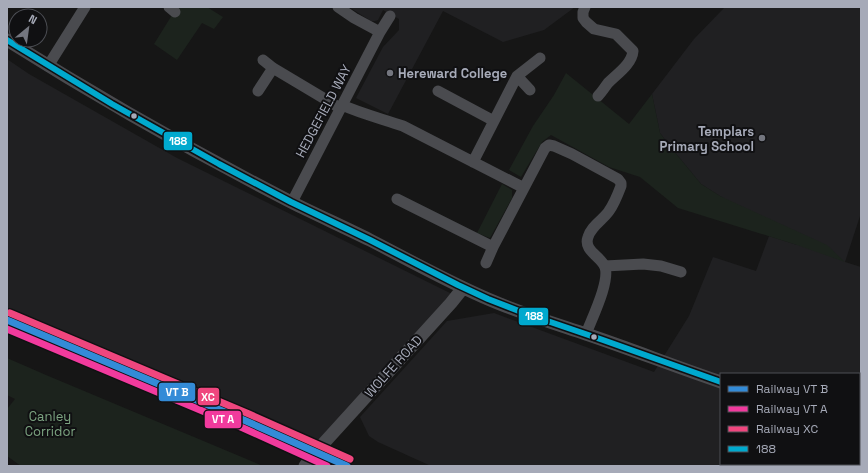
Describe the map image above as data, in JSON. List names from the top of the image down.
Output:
{
  "streets": {
    "street": ["HEDGEFIELD WAY", "WOLFE ROAD"]
  },
  "parks": ["Canley Corridor"],
  "places": ["Hereward College", "Templars Primary School"],
  "lines": ["transit line 188", "rail line XC"],
  "legend": [
    "Railway VT B",
    "Railway VT A",
    "Railway XC",
    "188"
  ],
  "north": "top right"
}
